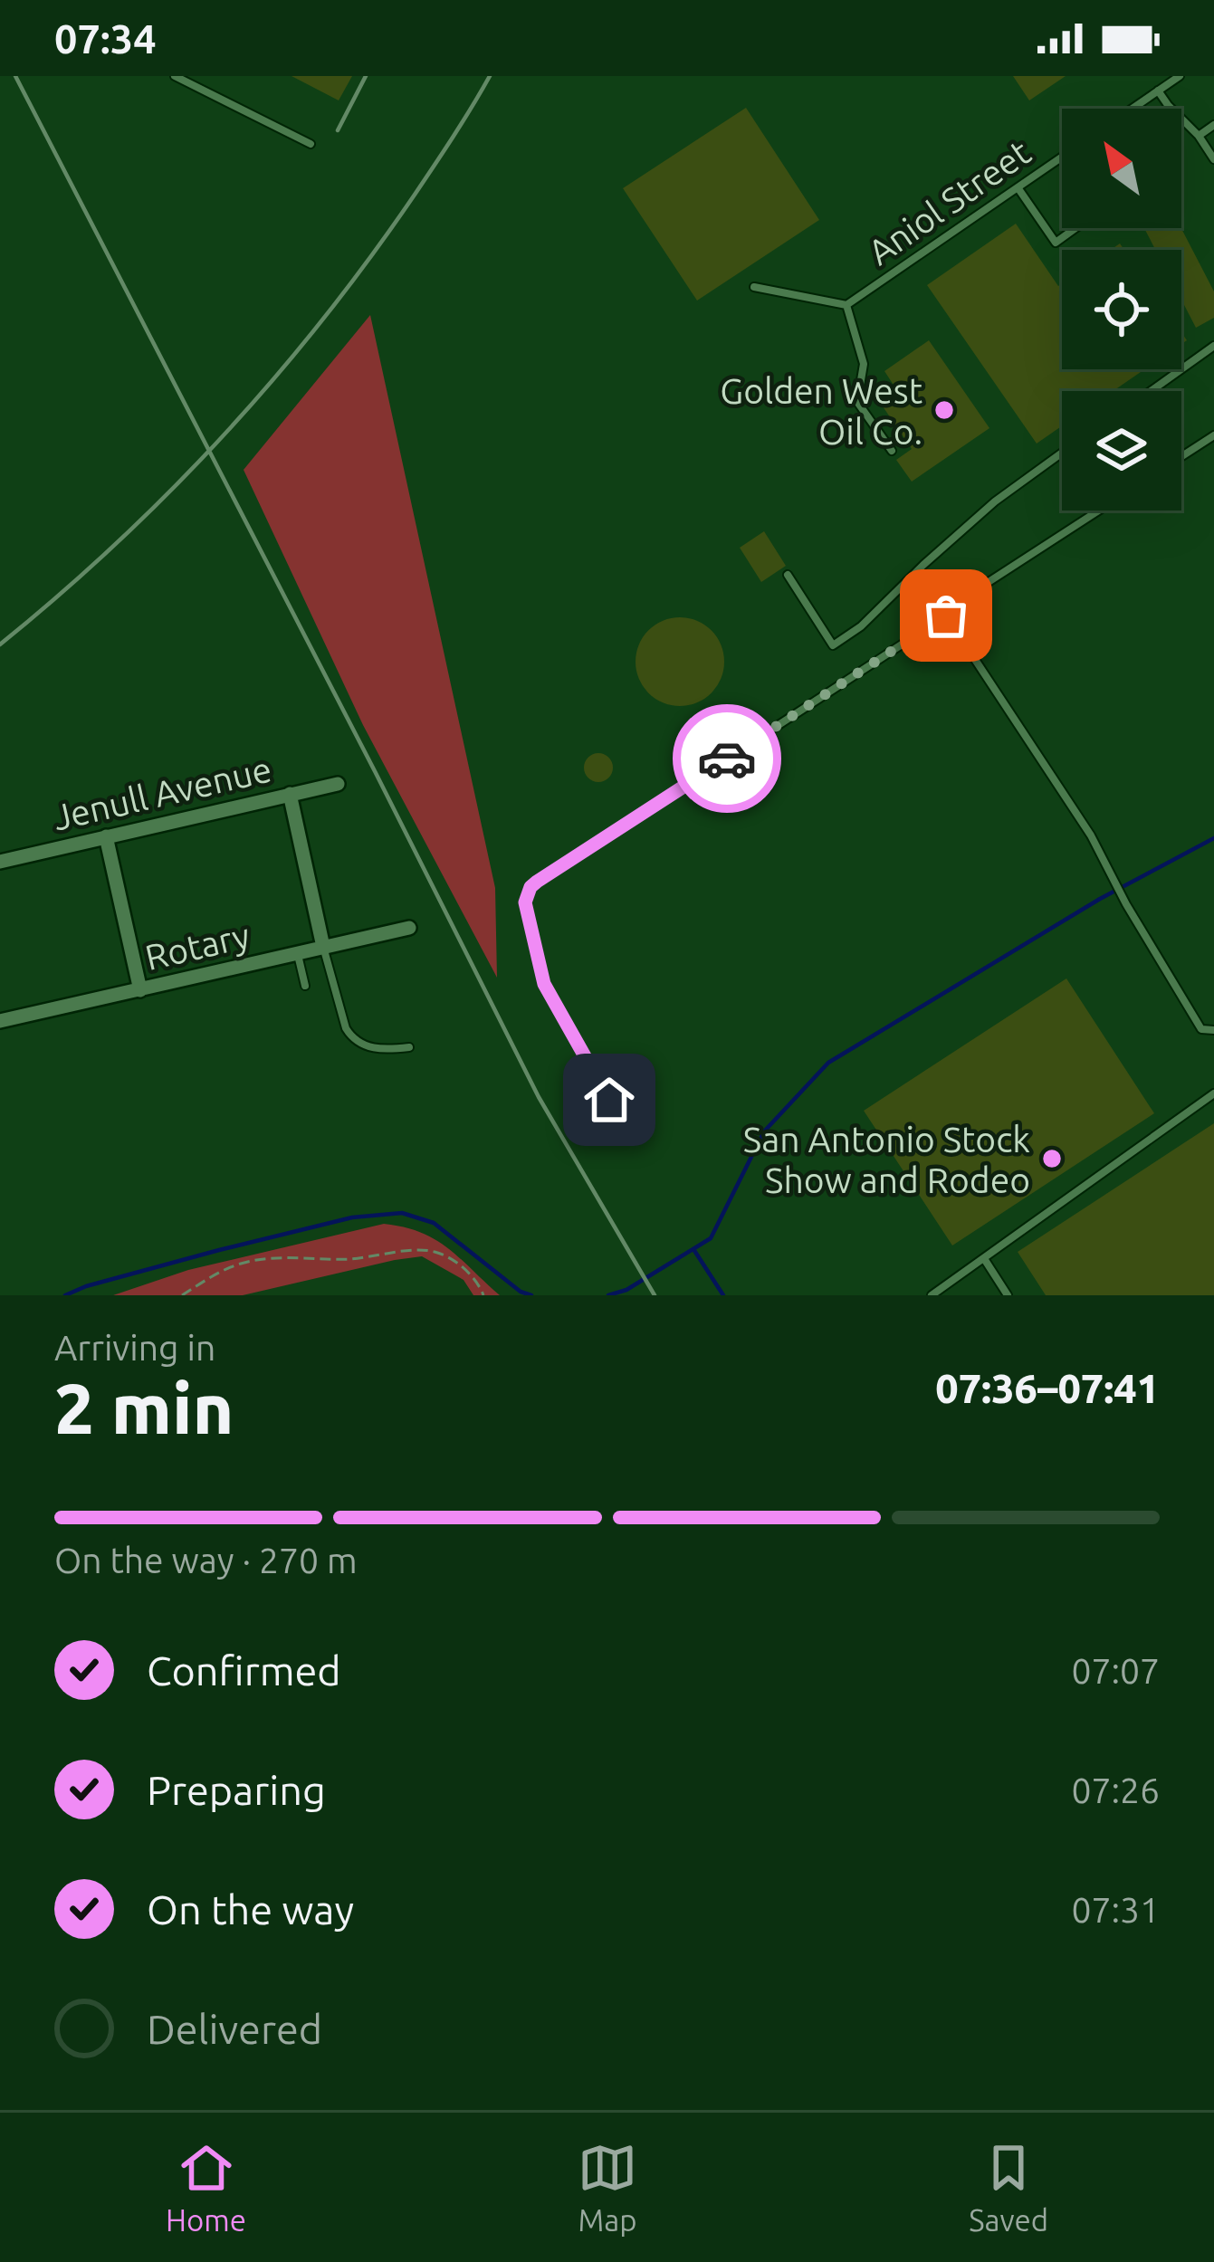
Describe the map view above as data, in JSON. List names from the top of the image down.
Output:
{
  "streets": {
    "street": ["Jenull Avenue", "Rotary"],
    "lane": ["Aniol Street"]
  },
  "places": ["Golden West Oil Co.", "San Antonio Stock Show and Rodeo"],
  "north": "top left",
  "page": {
    "status": "07:34",
    "heading": ["2 min", "Arriving in", "07:36–07:41"],
    "bar": "On the way · 270 m",
    "list": [
      ["Confirmed", "07:07"],
      ["Preparing", "07:26"],
      ["On the way", "07:31"],
      "Delivered"
    ],
    "tabs": ["Home", "Map", "Saved"]
  }
}
